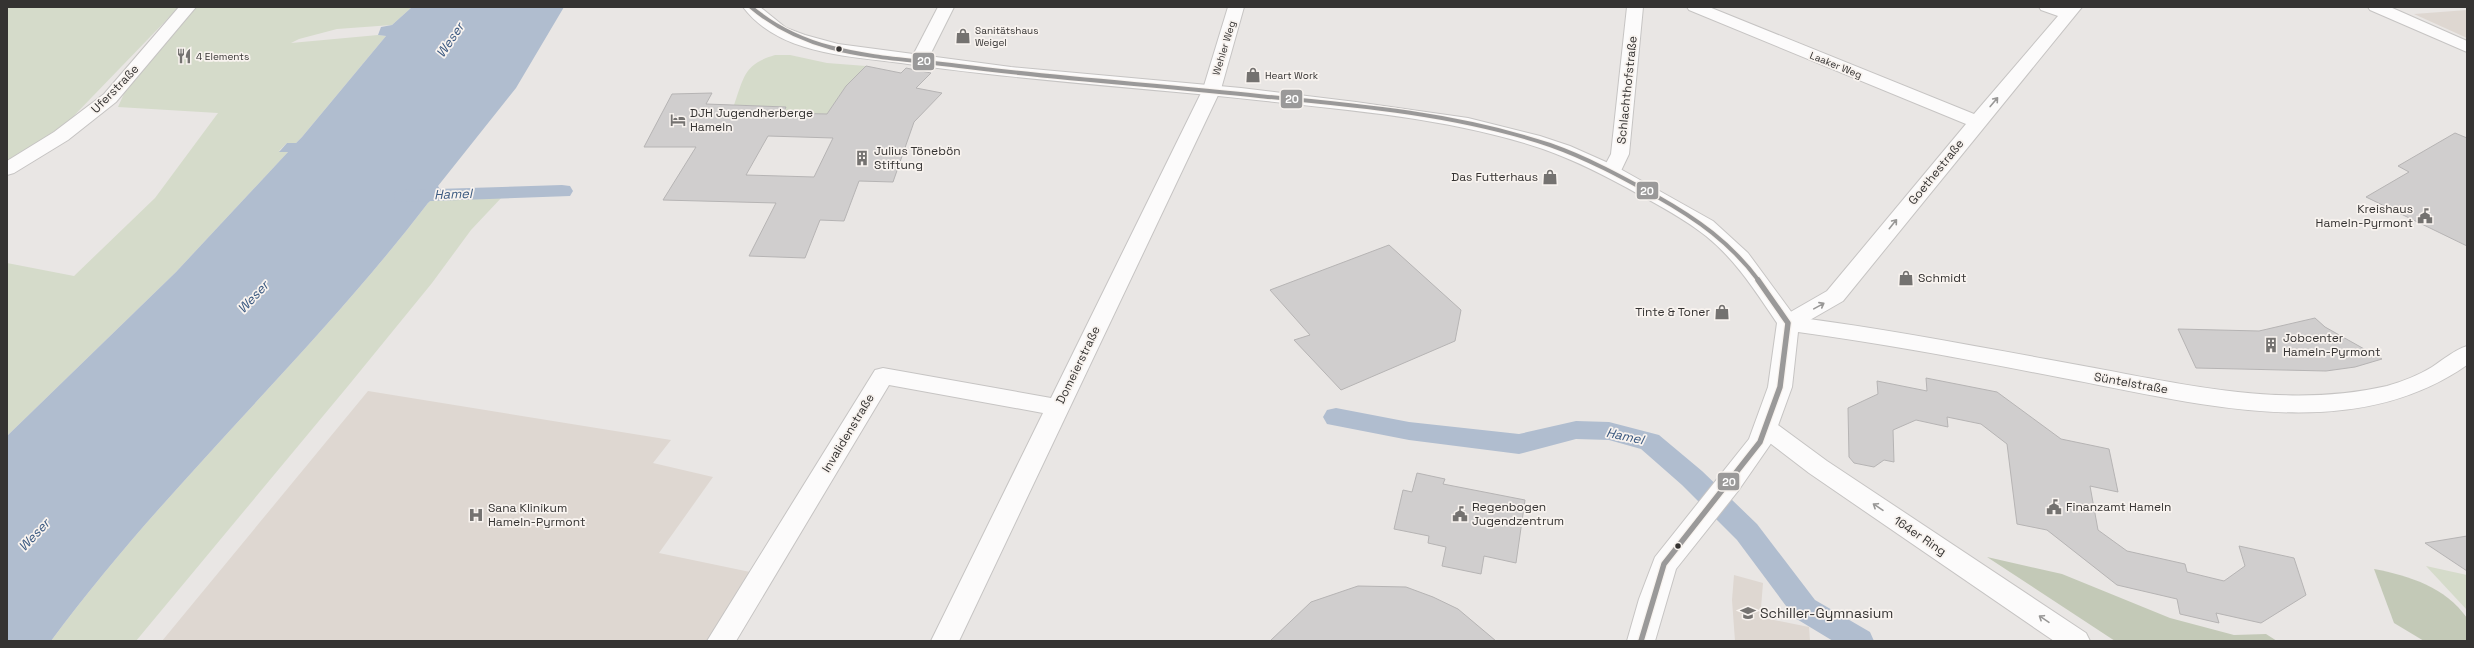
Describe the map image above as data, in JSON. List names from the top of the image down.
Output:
{
  "streets": {
    "street": [
      "Wehler Weg",
      "Laaker Weg",
      "Uferstraße",
      "Schlachthofstraße",
      "Goethestraße",
      "Domeierstraße",
      "Süntelstraße",
      "Invalidenstraße",
      "164er Ring"
    ]
  },
  "crossings": [
    ["Wehler Weg", "Domeierstraße"],
    ["Laaker Weg", "Goethestraße"],
    ["Goethestraße", "Süntelstraße"],
    ["Domeierstraße", "Invalidenstraße"]
  ],
  "one_way": ["Goethestraße", "164er Ring"],
  "water": ["Weser", "Hamel"],
  "places": {
    "shop": [
      "Sanitätshaus Weigel",
      "Heart Work",
      "Das Futterhaus",
      "Schmidt",
      "Tinte & Toner"
    ],
    "restaurant": ["4 Elements"],
    "hotel": ["DJH Jugendherberge Hameln"],
    "building": ["Julius Tönebön Stiftung", "Jobcenter Hameln-Pyrmont"],
    "public building": ["Kreishaus Hameln-Pyrmont", "Finanzamt Hameln", "Regenbogen Jugendzentrum"],
    "hospital": ["Sana Klinikum Hameln-Pyrmont"],
    "school or university": ["Schiller-Gymnasium"]
  },
  "lines": ["transit line 20"]
}
